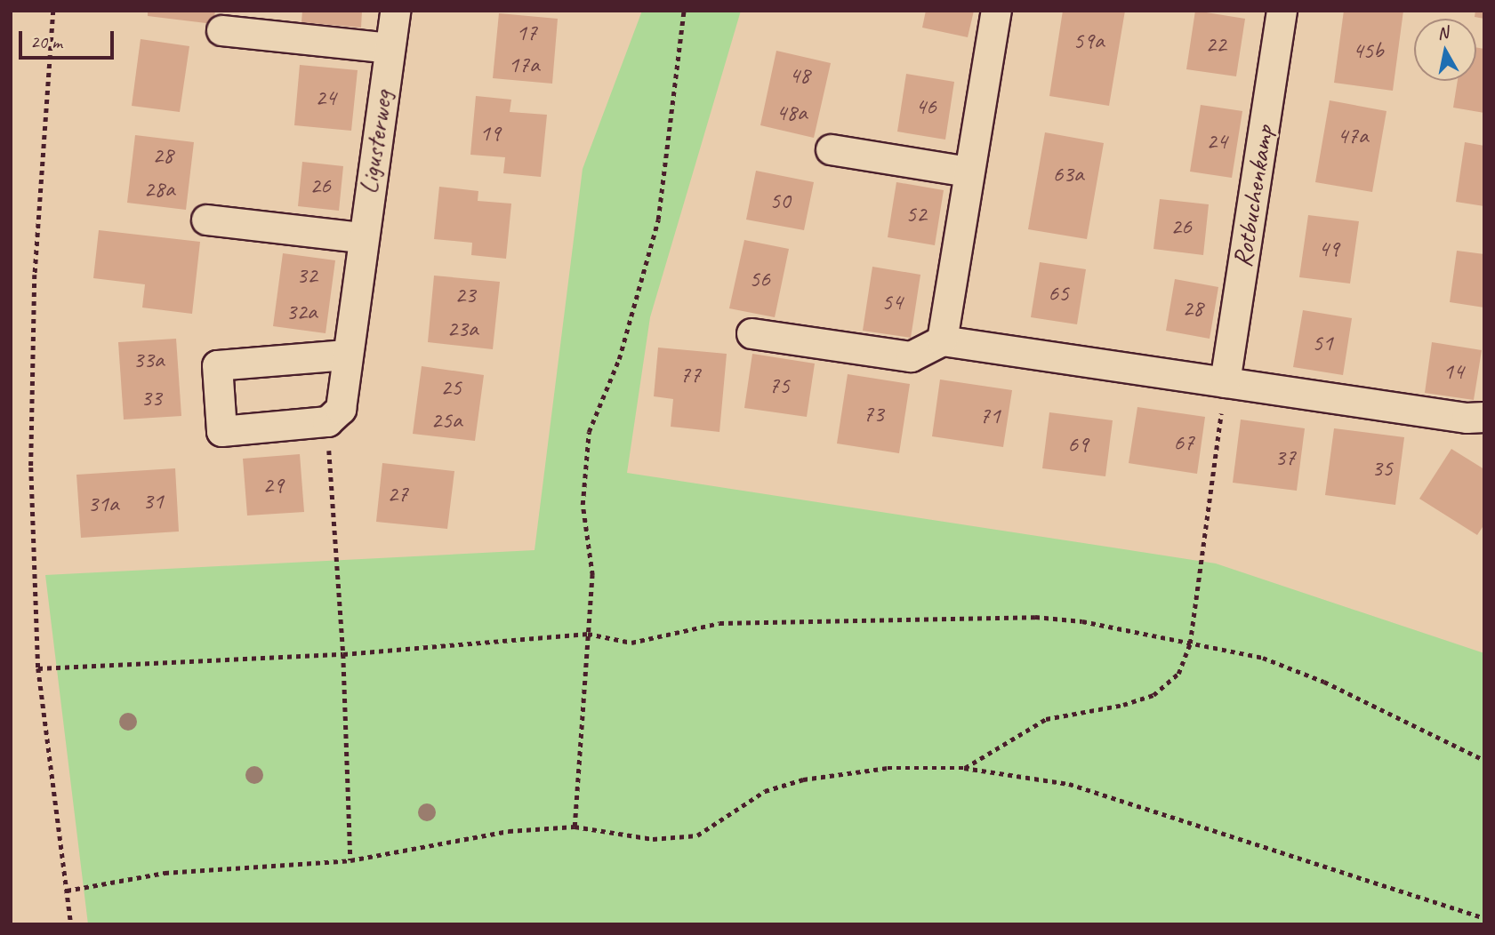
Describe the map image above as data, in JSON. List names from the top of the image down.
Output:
{
  "streets": {
    "street": ["Ligusterweg", "Rotbuchenkamp"]
  },
  "house_numbers": [
    "17",
    "59a",
    "22",
    "45b",
    "17a",
    "48",
    "24",
    "46",
    "48a",
    "19",
    "47a",
    "24",
    "28",
    "63a",
    "26",
    "28a",
    "50",
    "52",
    "26",
    "49",
    "32",
    "56",
    "65",
    "23",
    "54",
    "28",
    "32a",
    "23a",
    "51",
    "33a",
    "14",
    "77",
    "75",
    "25",
    "33",
    "73",
    "71",
    "25a",
    "67",
    "69",
    "37",
    "35",
    "29",
    "27",
    "31",
    "31a"
  ],
  "scale_bar": "20 m",
  "north": "top"
}
